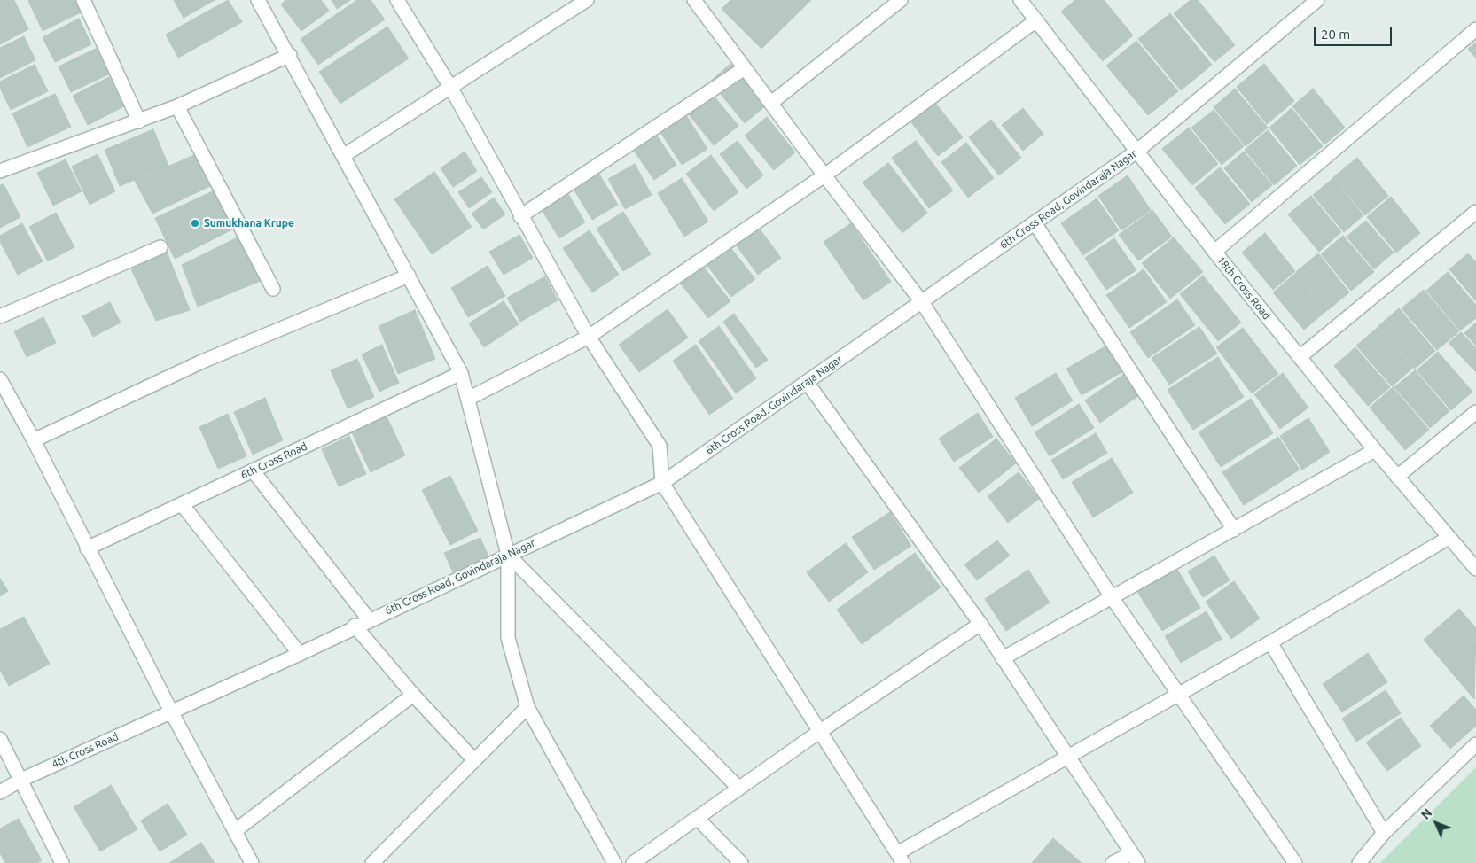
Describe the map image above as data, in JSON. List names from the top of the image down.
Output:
{
  "streets": {
    "street": [
      "6th Cross Road, Govindaraja Nagar",
      "18th Cross Road",
      "6th Cross Road",
      "4th Cross Road"
    ]
  },
  "crossings": [
    ["6th Cross Road, Govindaraja Nagar", "18th Cross Road"],
    ["6th Cross Road, Govindaraja Nagar", "4th Cross Road"]
  ],
  "places": ["Sumukhana Krupe"],
  "scale_bar": "20 m",
  "north": "top left"
}
